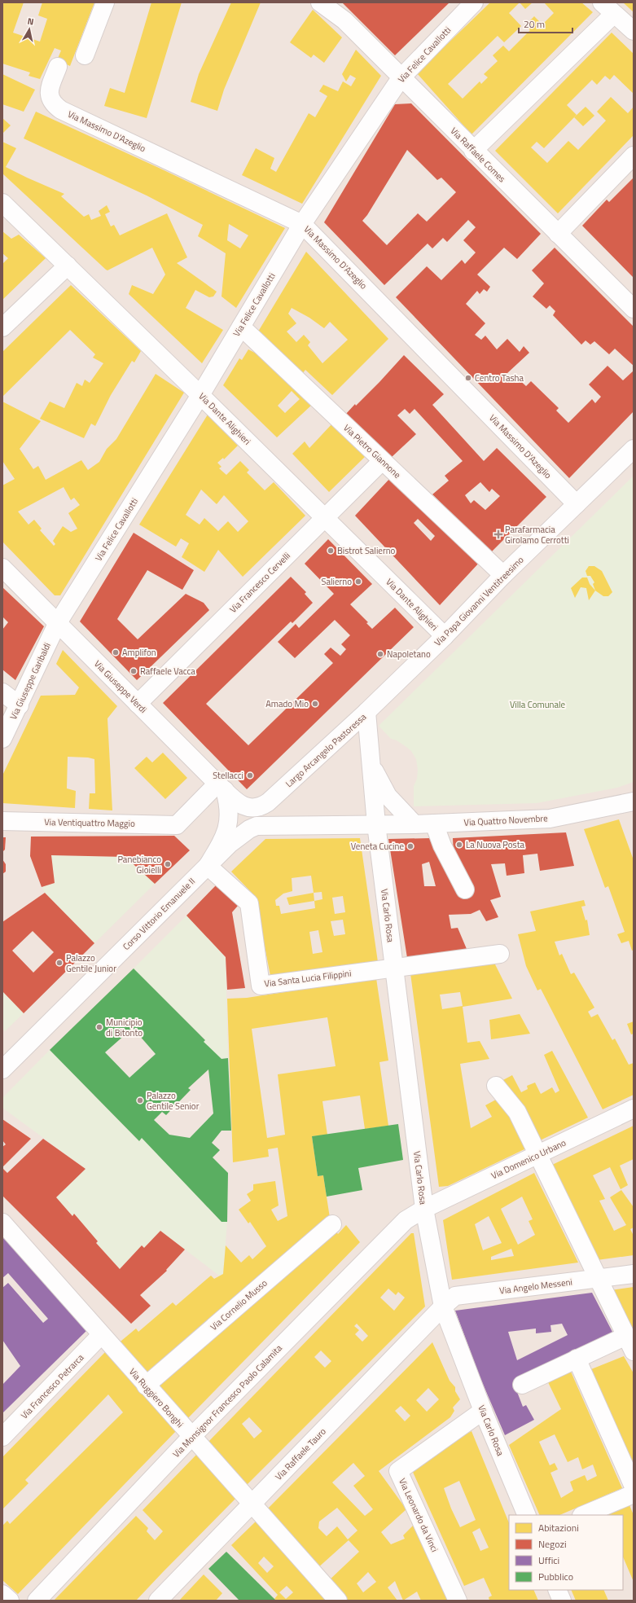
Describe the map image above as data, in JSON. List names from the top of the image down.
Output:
{
  "streets": {
    "street": [
      "Via Felice Cavallotti",
      "Via Massimo D'Azeglio",
      "Via Raffaele Comes",
      "Via Dante Alighieri",
      "Via Pietro Giannone",
      "Via Francesco Cervelli",
      "Via Papa Giovanni Ventitreesimo",
      "Via Giuseppe Garibaldi",
      "Via Giuseppe Verdi",
      "Largo Arcangelo Pastoressa",
      "Via Quattro Novembre",
      "Via Ventiquattro Maggio",
      "Corso Vittorio Emanuele II",
      "Via Carlo Rosa",
      "Via Santa Lucia Filippini",
      "Via Domenico Urbano",
      "Via Angelo Messeni",
      "Via Cornelio Musso",
      "Via Francesco Petrarca",
      "Via Ruggiero Bonghi",
      "Via Monsignor Francesco Paolo Calamita",
      "Via Raffaele Tauro",
      "Via Leonardo da Vinci"
    ]
  },
  "crossings": [
    ["Via Felice Cavallotti", "Via Massimo D'Azeglio"],
    ["Via Felice Cavallotti", "Via Raffaele Comes"],
    ["Via Felice Cavallotti", "Via Dante Alighieri"],
    ["Via Felice Cavallotti", "Via Pietro Giannone"],
    ["Via Felice Cavallotti", "Via Giuseppe Garibaldi"],
    ["Via Felice Cavallotti", "Via Giuseppe Verdi"],
    ["Via Massimo D'Azeglio", "Via Papa Giovanni Ventitreesimo"],
    ["Via Dante Alighieri", "Via Francesco Cervelli"],
    ["Via Dante Alighieri", "Via Papa Giovanni Ventitreesimo"],
    ["Via Pietro Giannone", "Via Francesco Cervelli"],
    ["Via Pietro Giannone", "Via Papa Giovanni Ventitreesimo"],
    ["Via Francesco Cervelli", "Via Giuseppe Verdi"],
    ["Via Papa Giovanni Ventitreesimo", "Largo Arcangelo Pastoressa"],
    ["Via Giuseppe Garibaldi", "Via Giuseppe Verdi"],
    ["Via Giuseppe Verdi", "Largo Arcangelo Pastoressa"],
    ["Via Giuseppe Verdi", "Via Ventiquattro Maggio"],
    ["Largo Arcangelo Pastoressa", "Via Quattro Novembre"],
    ["Largo Arcangelo Pastoressa", "Corso Vittorio Emanuele II"],
    ["Largo Arcangelo Pastoressa", "Via Carlo Rosa"],
    ["Via Quattro Novembre", "Corso Vittorio Emanuele II"],
    ["Via Quattro Novembre", "Via Carlo Rosa"],
    ["Corso Vittorio Emanuele II", "Via Carlo Rosa"],
    ["Corso Vittorio Emanuele II", "Via Santa Lucia Filippini"],
    ["Via Carlo Rosa", "Via Santa Lucia Filippini"],
    ["Via Carlo Rosa", "Via Domenico Urbano"],
    ["Via Carlo Rosa", "Via Angelo Messeni"],
    ["Via Carlo Rosa", "Via Monsignor Francesco Paolo Calamita"],
    ["Via Carlo Rosa", "Via Raffaele Tauro"],
    ["Via Carlo Rosa", "Via Leonardo da Vinci"],
    ["Via Domenico Urbano", "Via Monsignor Francesco Paolo Calamita"],
    ["Via Angelo Messeni", "Via Raffaele Tauro"],
    ["Via Cornelio Musso", "Via Ruggiero Bonghi"],
    ["Via Francesco Petrarca", "Via Ruggiero Bonghi"],
    ["Via Ruggiero Bonghi", "Via Monsignor Francesco Paolo Calamita"],
    ["Via Ruggiero Bonghi", "Via Raffaele Tauro"]
  ],
  "parks": ["Villa Comunale"],
  "places": {
    "other": [
      "Centro Tasha",
      "Bistrot Salierno",
      "Salierno",
      "Amplifon",
      "Napoletano",
      "Raffaele Vacca",
      "Amado Mio",
      "Stellacci",
      "La Nuova Posta",
      "Veneta Cucine",
      "Panebianco Gioielli",
      "Palazzo Gentile Junior",
      "Municipio di Bitonto",
      "Palazzo Gentile Senior"
    ],
    "health": ["Parafarmacia Girolamo Cerrotti"]
  },
  "legend": [
    "Abitazioni",
    "Negozi",
    "Uffici",
    "Pubblico"
  ],
  "scale_bar": "20 m",
  "north": "top"
}
